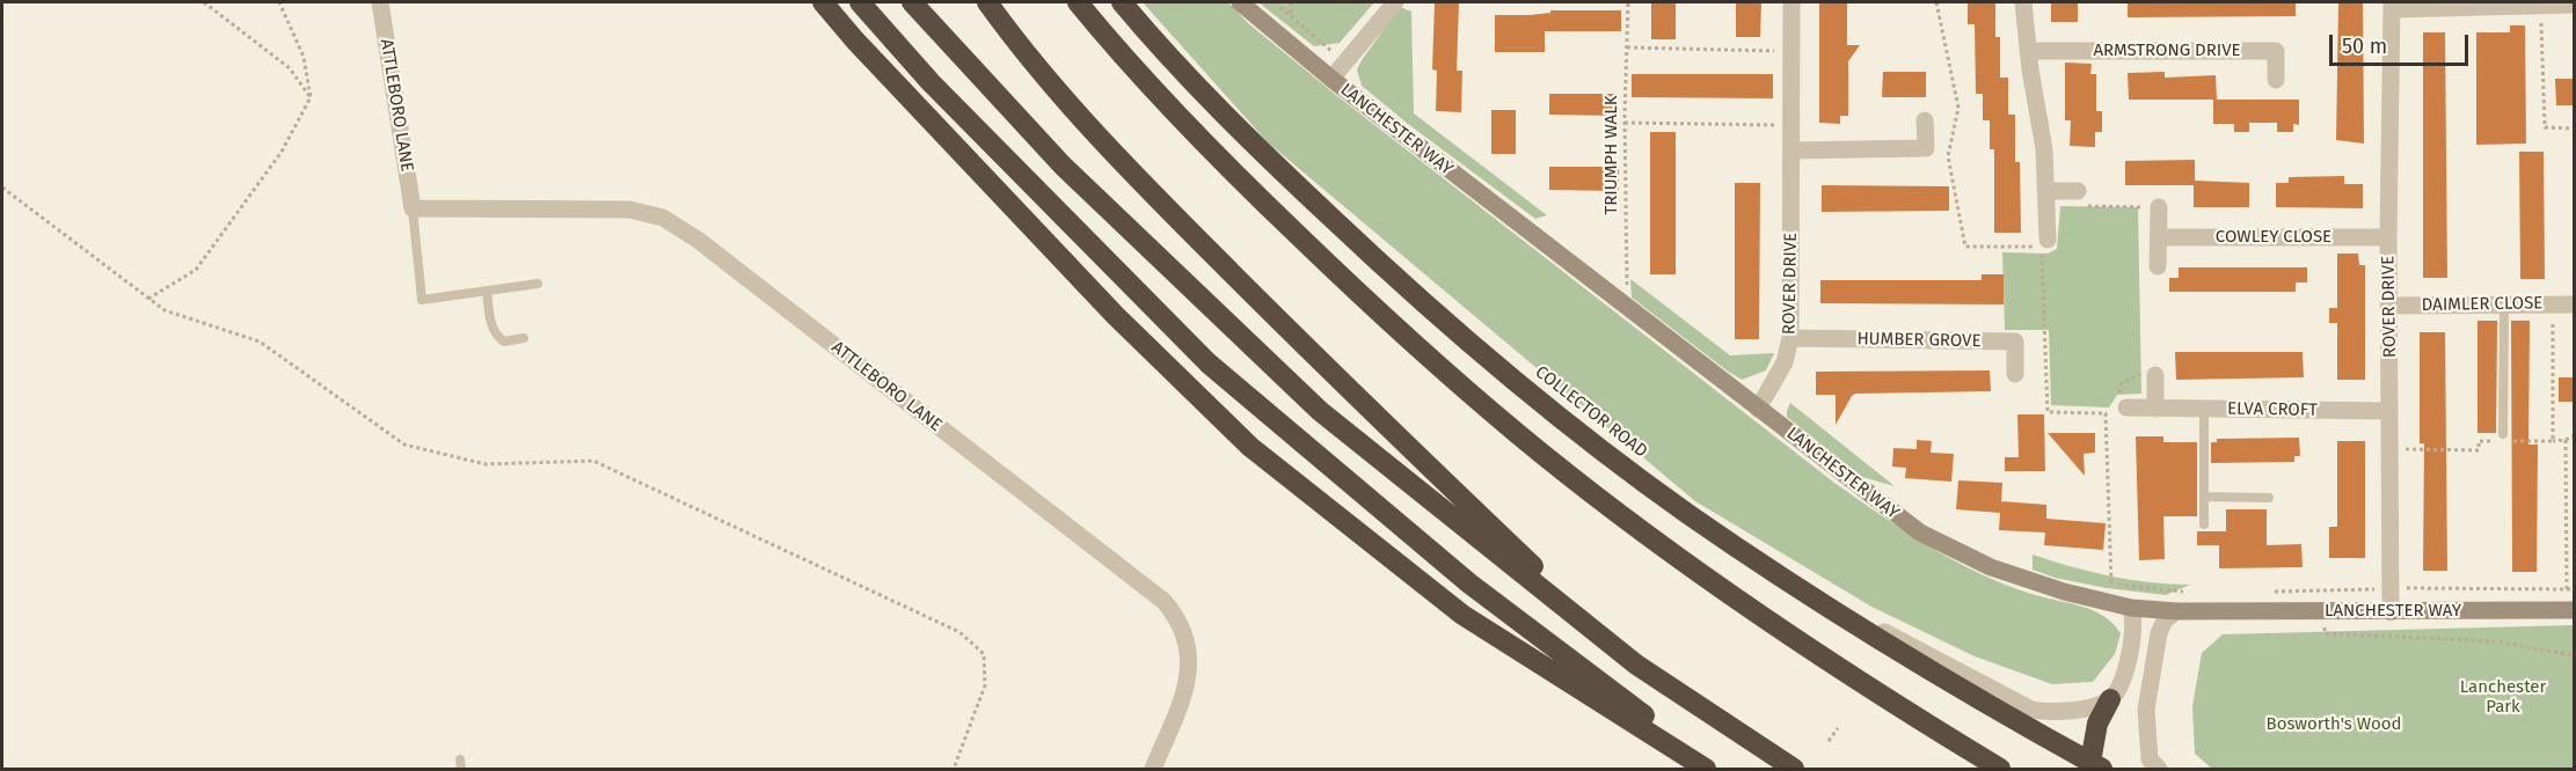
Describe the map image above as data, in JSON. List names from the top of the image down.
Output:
{
  "streets": {
    "highway": ["COLLECTOR ROAD"],
    "street": [
      "ARMSTRONG DRIVE",
      "ATTLEBORO LANE",
      "LANCHESTER WAY",
      "COWLEY CLOSE",
      "ROVER DRIVE",
      "DAIMLER CLOSE",
      "HUMBER GROVE",
      "ELVA CROFT"
    ],
    "path": ["TRIUMPH WALK"]
  },
  "crossings": [
    ["LANCHESTER WAY", "TRIUMPH WALK"],
    ["LANCHESTER WAY", "ROVER DRIVE"],
    ["COWLEY CLOSE", "ROVER DRIVE"],
    ["ROVER DRIVE", "DAIMLER CLOSE"],
    ["ROVER DRIVE", "HUMBER GROVE"],
    ["ROVER DRIVE", "ELVA CROFT"]
  ],
  "parks": ["Lanchester Park", "Bosworth's Wood"],
  "scale_bar": "50 m"
}
